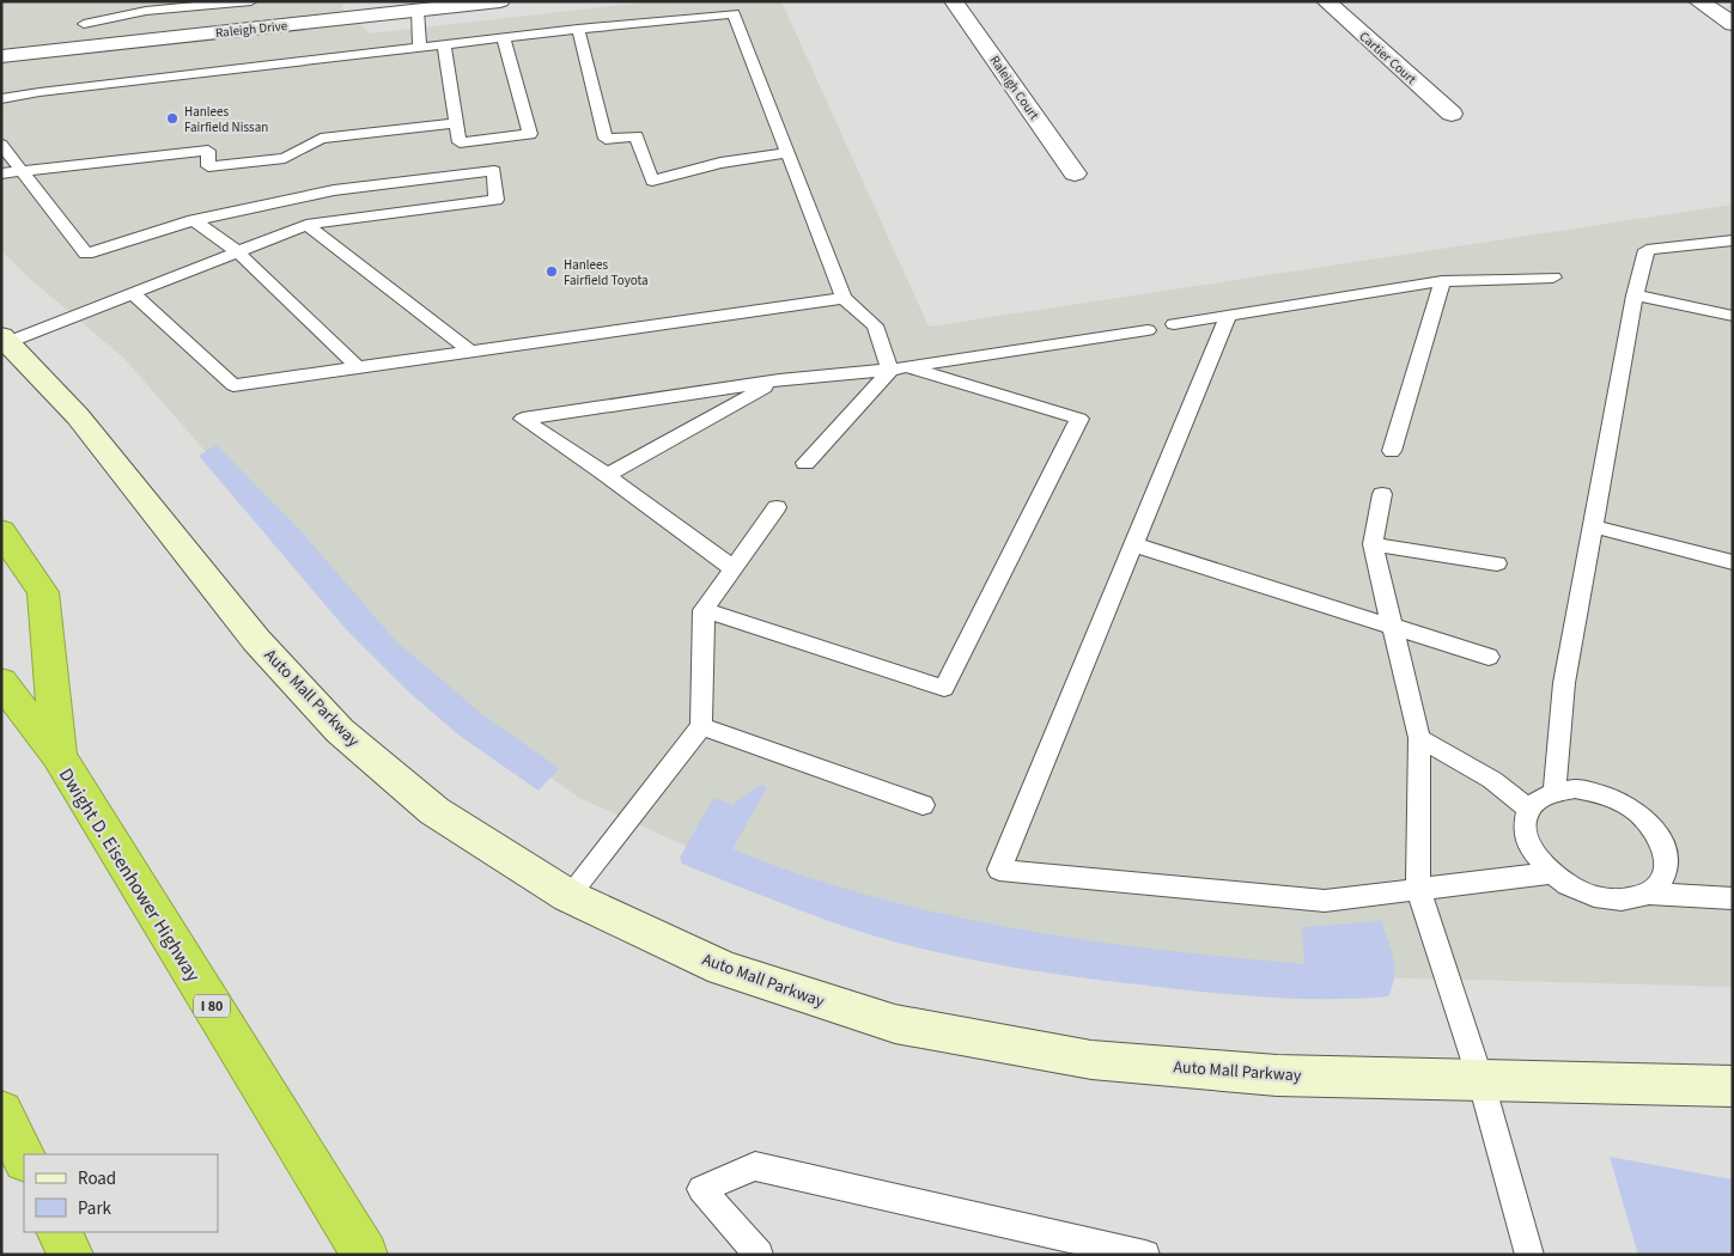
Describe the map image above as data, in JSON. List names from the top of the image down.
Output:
{
  "streets": {
    "highway": ["Dwight D. Eisenhower Highway", "I 80"],
    "street": [
      "Raleigh Drive",
      "Cartier Court",
      "Raleigh Court",
      "Auto Mall Parkway"
    ]
  },
  "places": ["Hanlees Fairfield Nissan", "Hanlees Fairfield Toyota"],
  "legend": ["Road", "Park"]
}
